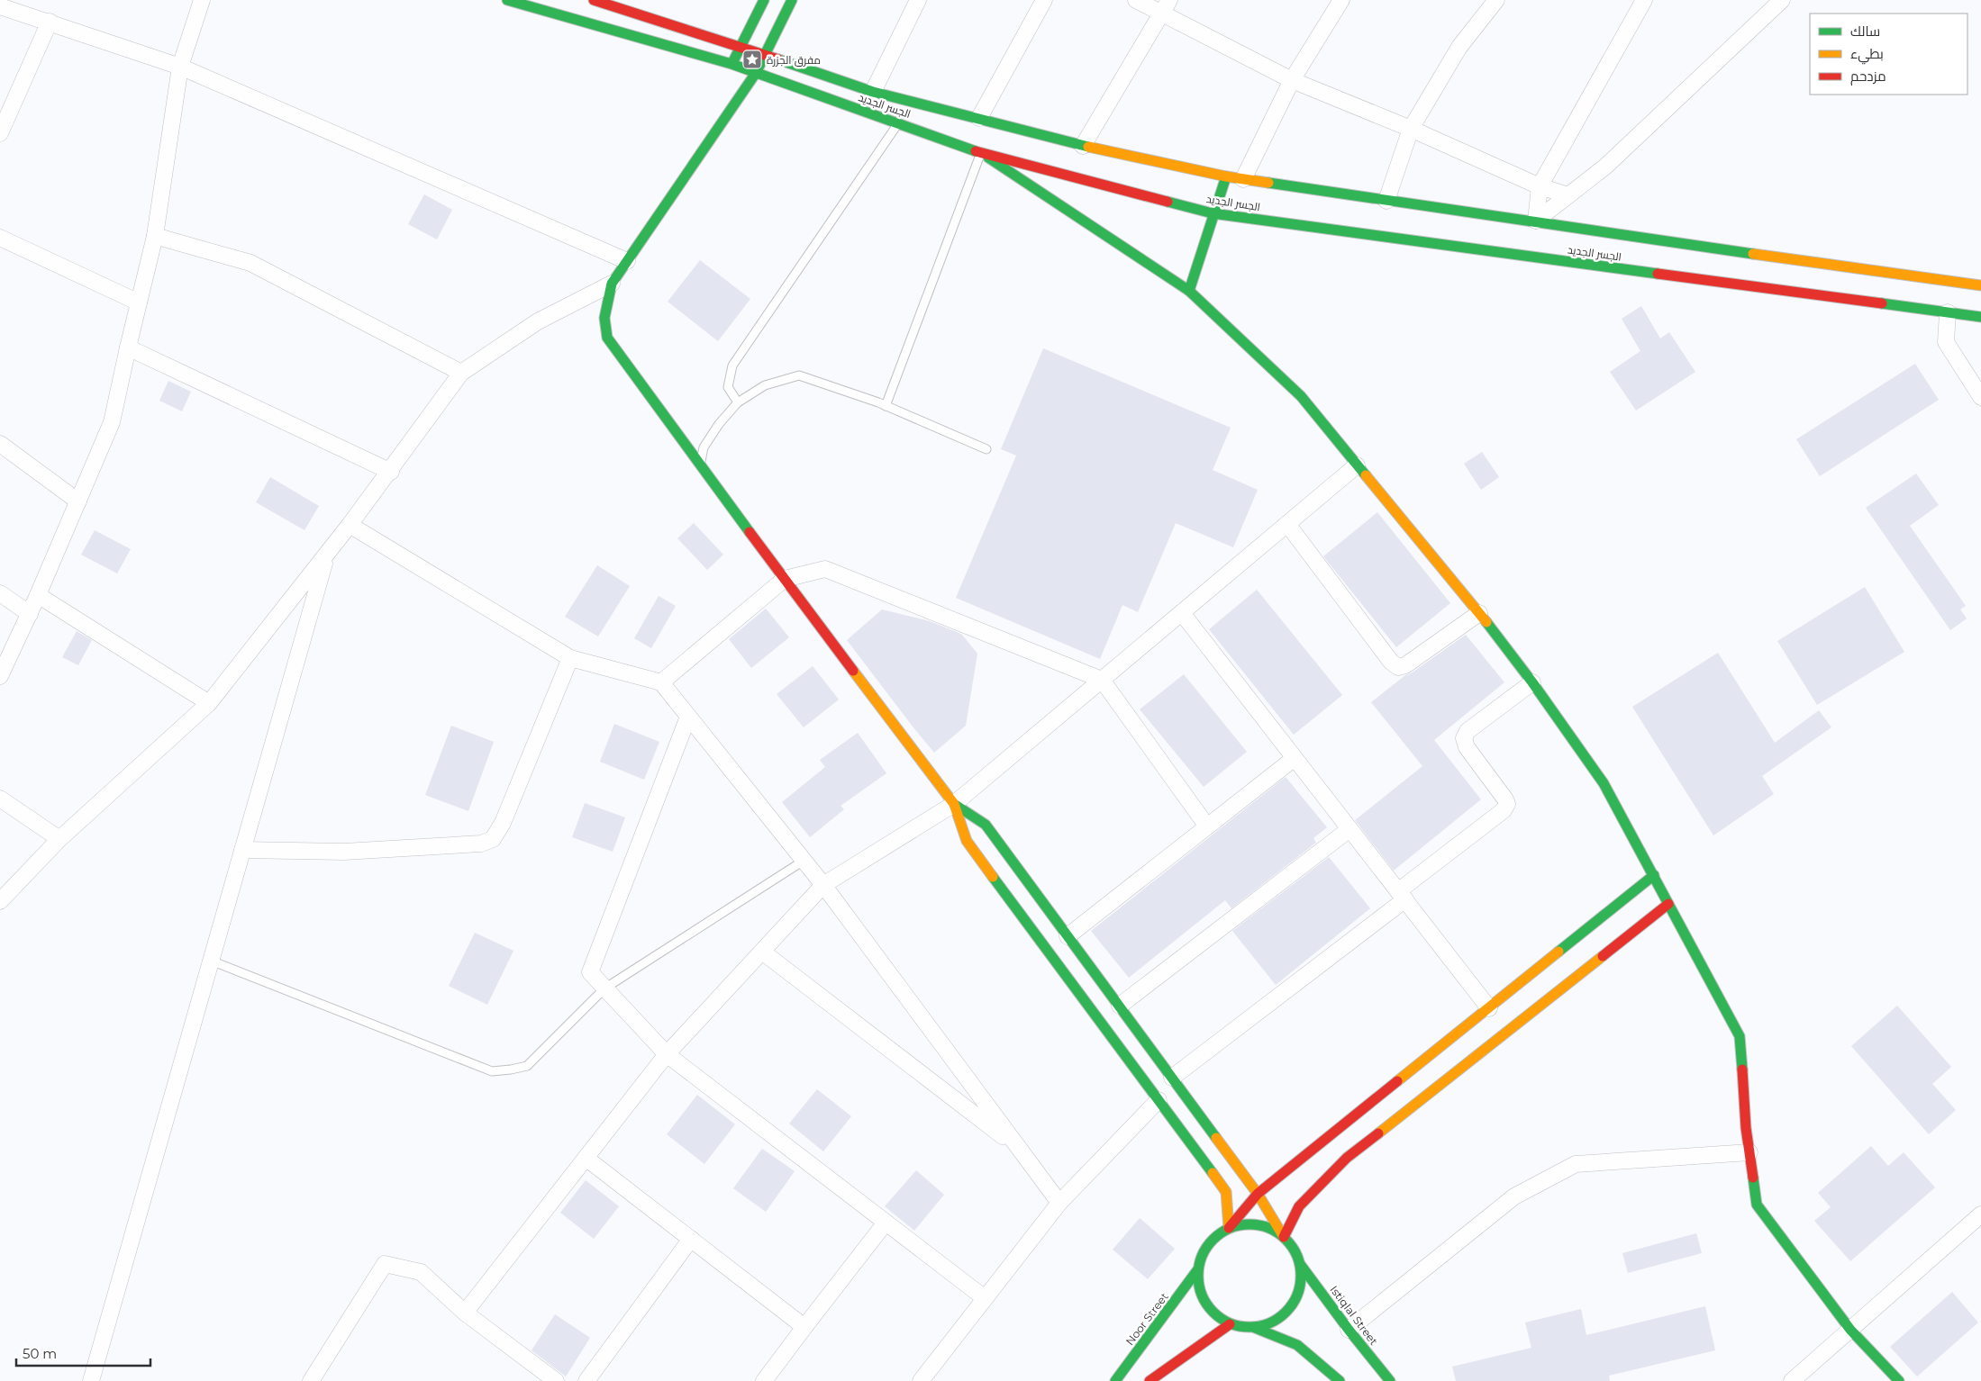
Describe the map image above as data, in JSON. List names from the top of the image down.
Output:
{
  "streets": {
    "street": ["الجسر الجديد", "Istiqlal Street", "Noor Street"]
  },
  "crossings": [
    ["Istiqlal Street", "Noor Street"]
  ],
  "places": {
    "place": ["مفرق الجزرة"]
  },
  "legend": ["سالك", "بطيء", "مزدحم"],
  "scale_bar": "50 m"
}
